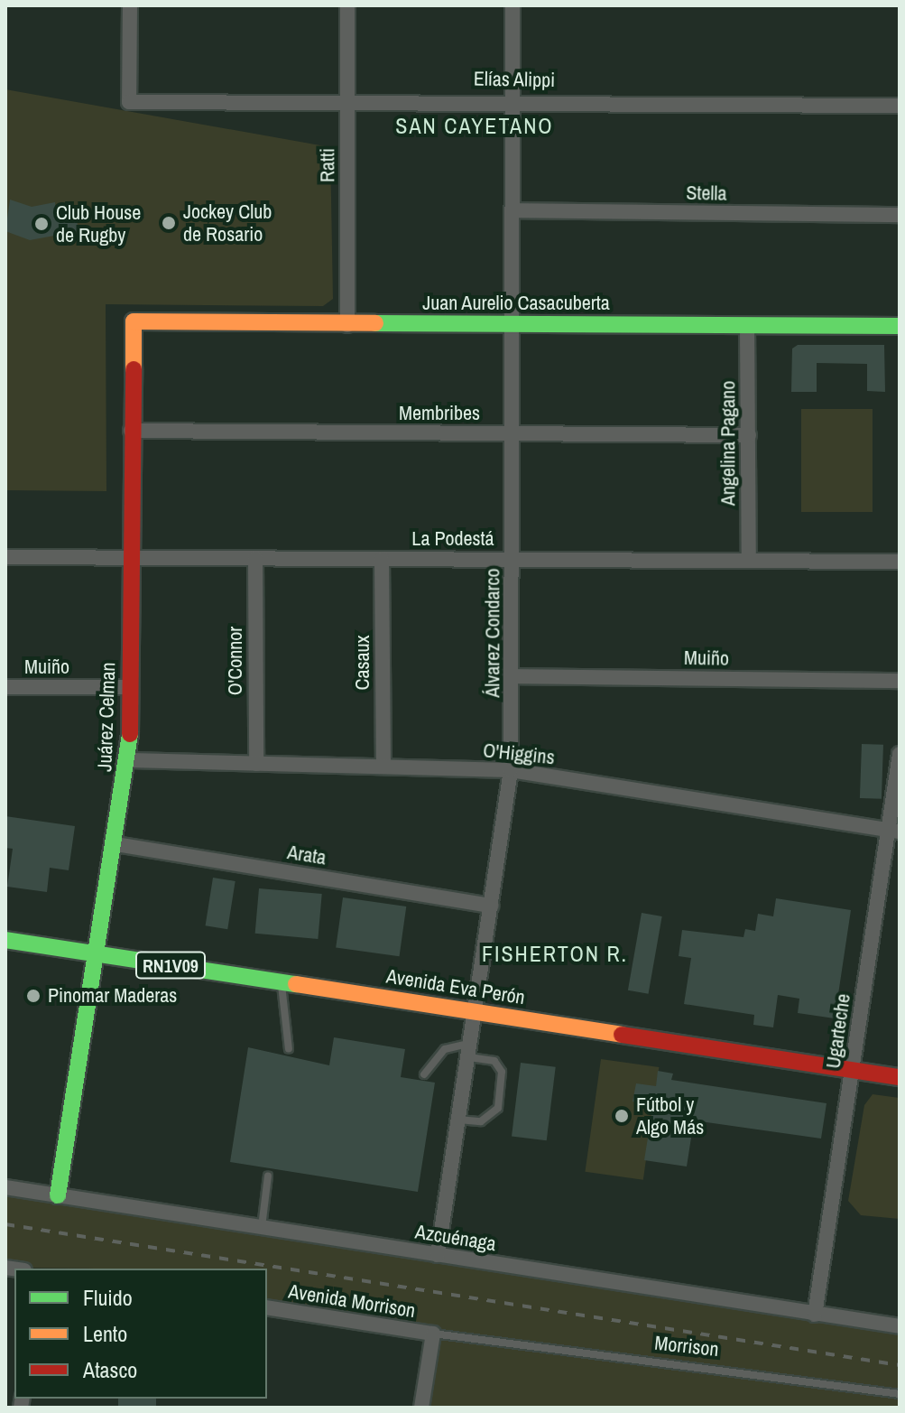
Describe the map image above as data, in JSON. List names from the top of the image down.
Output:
{
  "streets": {
    "street": [
      "Elías Alippi",
      "Ratti",
      "Stella",
      "Juan Aurelio Casacuberta",
      "Membribes",
      "Angelina Pagano",
      "La Podestá",
      "Álvarez Condarco",
      "Muiño",
      "O'Connor",
      "Casaux",
      "Juárez Celman",
      "O'Higgins",
      "Arata",
      "RN1V09",
      "Avenida Eva Perón",
      "Ugarteche",
      "Azcuénaga",
      "Avenida Morrison"
    ],
    "lane": ["Morrison"]
  },
  "crossings": [
    ["Elías Alippi", "Ratti"],
    ["Elías Alippi", "Álvarez Condarco"],
    ["Ratti", "Juan Aurelio Casacuberta"],
    ["Stella", "Álvarez Condarco"],
    ["Juan Aurelio Casacuberta", "Angelina Pagano"],
    ["Juan Aurelio Casacuberta", "Álvarez Condarco"],
    ["Juan Aurelio Casacuberta", "Juárez Celman"],
    ["Membribes", "Angelina Pagano"],
    ["Membribes", "Álvarez Condarco"],
    ["Membribes", "Juárez Celman"],
    ["Angelina Pagano", "La Podestá"],
    ["La Podestá", "Álvarez Condarco"],
    ["La Podestá", "O'Connor"],
    ["La Podestá", "Casaux"],
    ["La Podestá", "Juárez Celman"],
    ["Álvarez Condarco", "Muiño"],
    ["Álvarez Condarco", "O'Higgins"],
    ["Álvarez Condarco", "Arata"],
    ["Álvarez Condarco", "Avenida Eva Perón"],
    ["Álvarez Condarco", "Azcuénaga"],
    ["Muiño", "Juárez Celman"],
    ["O'Connor", "O'Higgins"],
    ["Casaux", "O'Higgins"],
    ["Juárez Celman", "O'Higgins"],
    ["Juárez Celman", "Arata"],
    ["Juárez Celman", "Avenida Eva Perón"],
    ["Juárez Celman", "Azcuénaga"],
    ["O'Higgins", "Ugarteche"],
    ["Avenida Eva Perón", "Ugarteche"],
    ["Ugarteche", "Azcuénaga"],
    ["Avenida Morrison", "Morrison"]
  ],
  "districts": ["SAN CAYETANO", "FISHERTON R."],
  "places": [
    "Jockey Club de Rosario",
    "Club House de Rugby",
    "Pinomar Maderas",
    "Fútbol y Algo Más"
  ],
  "legend": ["Fluido", "Lento", "Atasco"]
}
